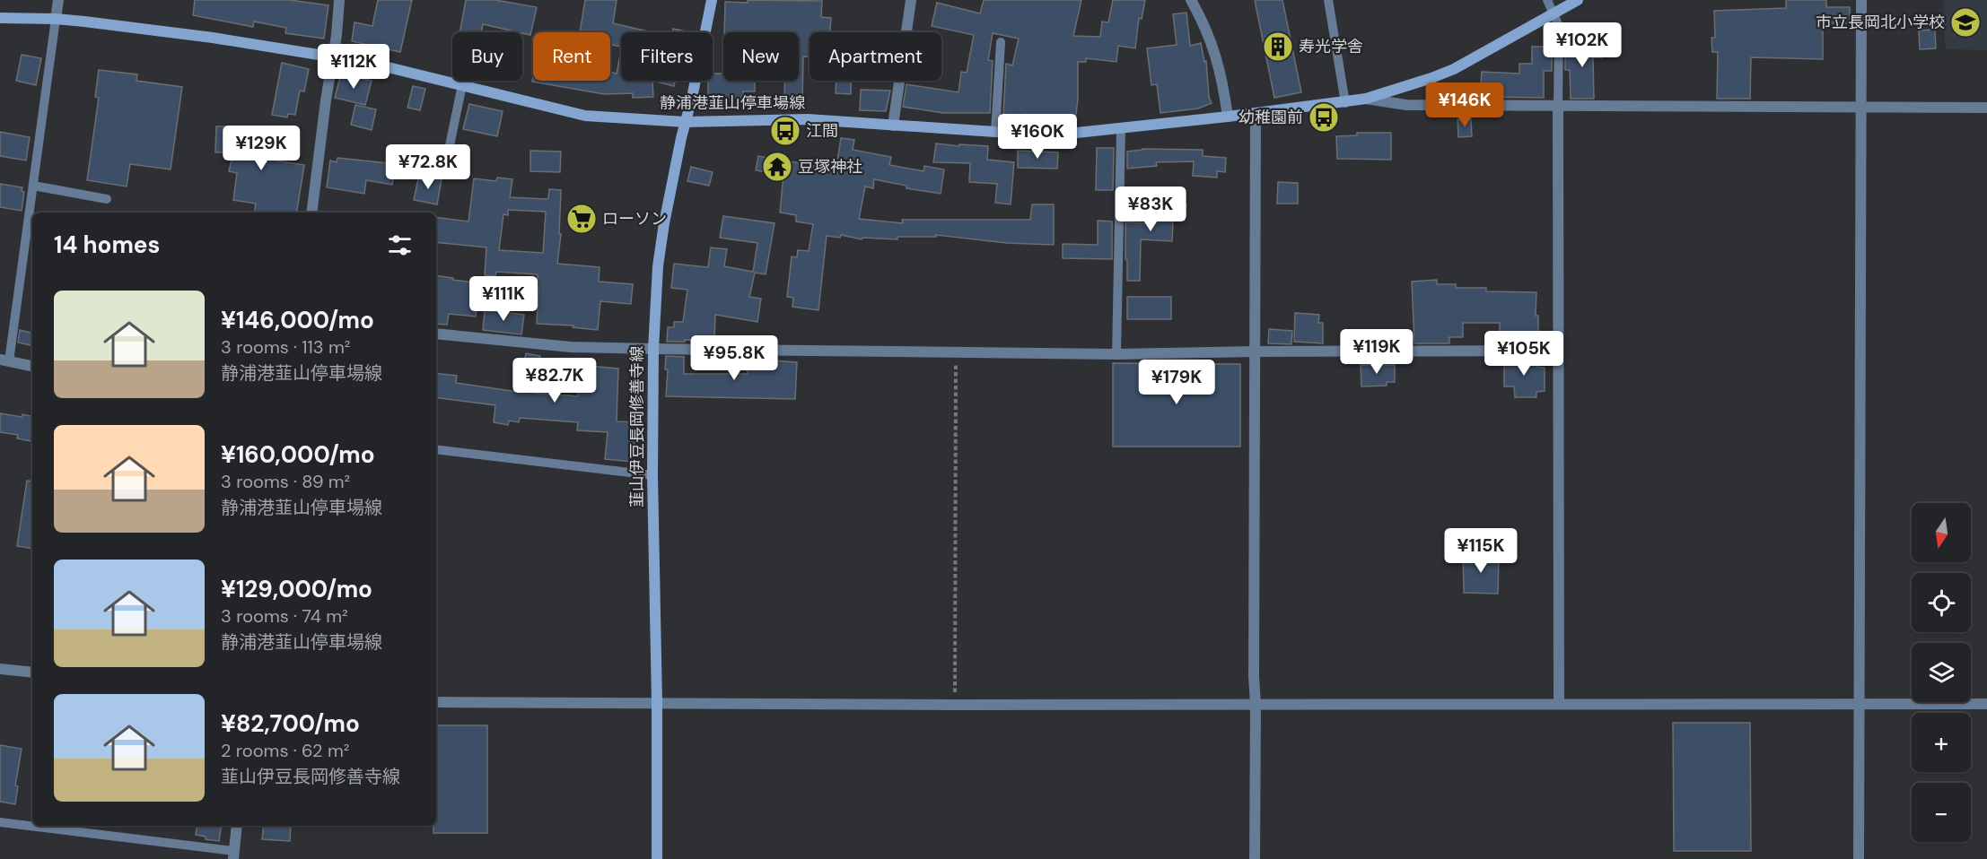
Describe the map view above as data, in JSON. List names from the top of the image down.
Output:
{
  "streets": {
    "main road": ["静浦港韮山停車場線", "韮山伊豆長岡修善寺線"]
  },
  "crossings": [
    ["静浦港韮山停車場線", "韮山伊豆長岡修善寺線"]
  ],
  "places": {
    "school or university": ["市立長岡北小学校"],
    "building": ["寿光学舎"],
    "bus stop": ["幼稚園前", "江間"],
    "temple": ["豆塚神社"],
    "supermarket": ["ローソン"]
  },
  "north": "bottom",
  "page": {
    "price": [
      "¥102K",
      "¥112K",
      "¥146K",
      "¥160K",
      "¥129K",
      "¥72.8K",
      "¥83K",
      "¥111K",
      "¥119K",
      "¥105K",
      "¥95.8K",
      "¥82.7K",
      "¥179K",
      "¥115K"
    ],
    "chip": [
      "Buy",
      "Rent",
      "Filters",
      "New",
      "Apartment"
    ],
    "heading": "14 homes",
    "list": [
      {
        "name": "¥146,000/mo",
        "note": "3 rooms · 113 m² · 静浦港韮山停車場線"
      },
      {
        "name": "¥160,000/mo",
        "note": "3 rooms · 89 m² · 静浦港韮山停車場線"
      },
      {
        "name": "¥129,000/mo",
        "note": "3 rooms · 74 m² · 静浦港韮山停車場線"
      },
      {
        "name": "¥82,700/mo",
        "note": "2 rooms · 62 m² · 韮山伊豆長岡修善寺線"
      }
    ],
    "map_buttons": ["+", "−"]
  }
}
